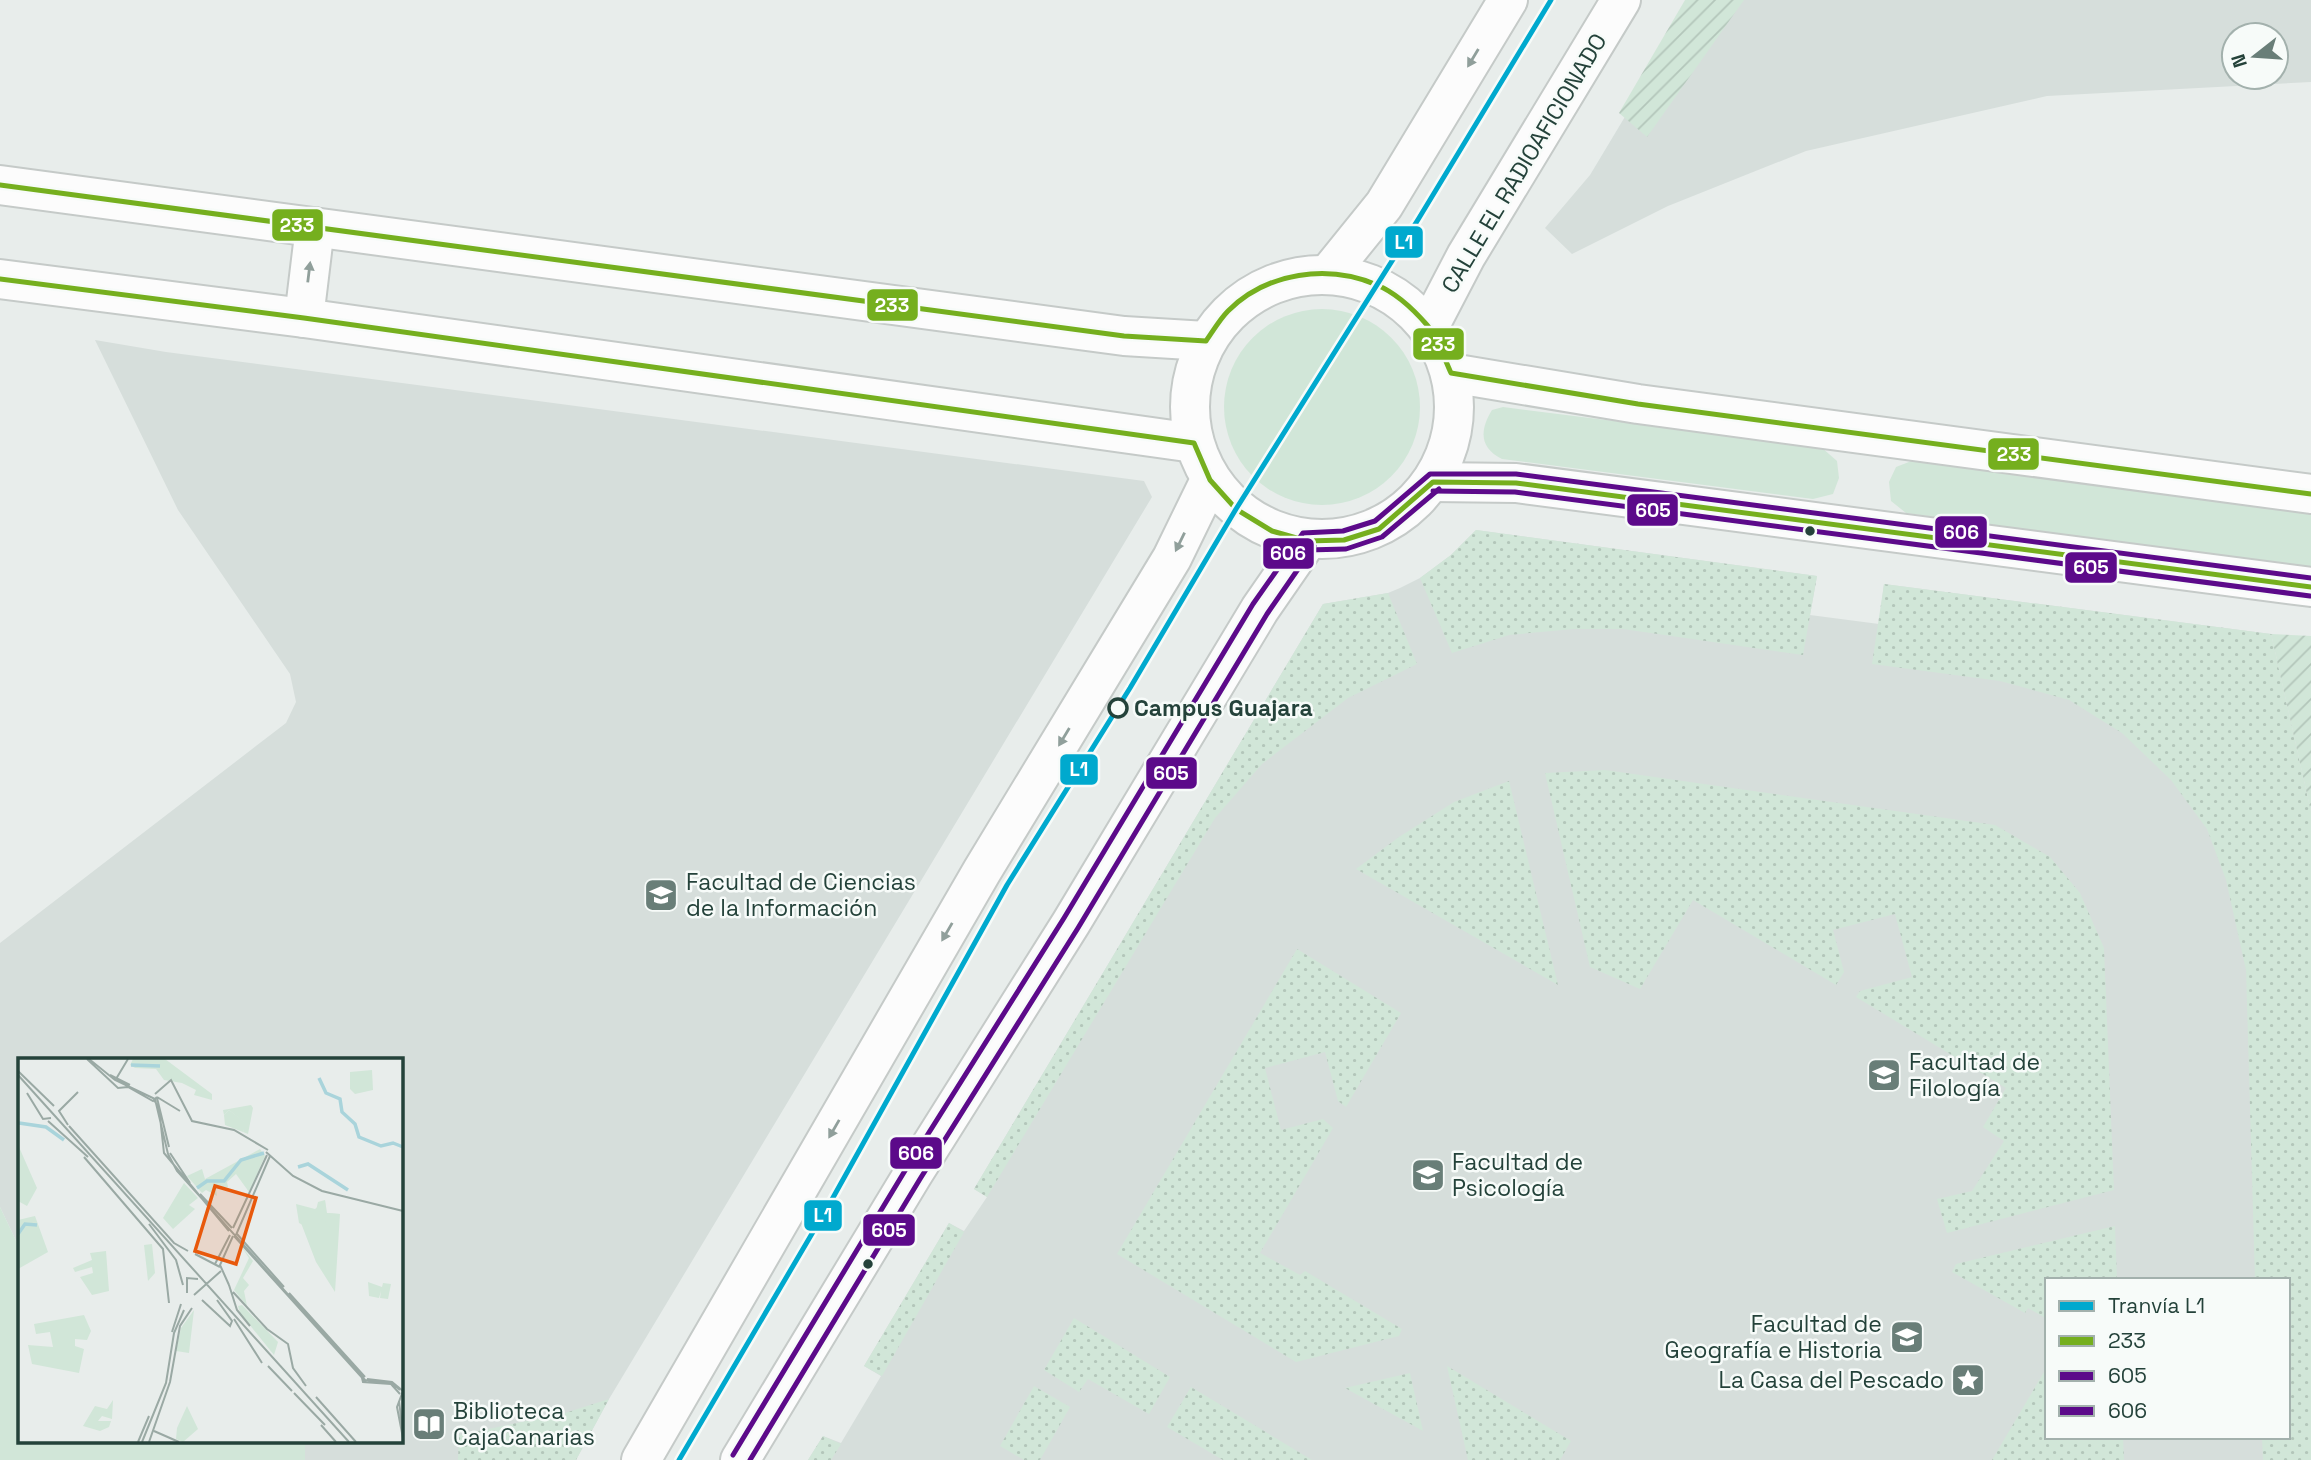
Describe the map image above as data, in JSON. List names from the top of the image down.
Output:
{
  "streets": {
    "street": ["CALLE EL RADIOAFICIONADO"]
  },
  "places": {
    "other": ["Campus Guajara"],
    "school or university": [
      "Facultad de Ciencias de la Información",
      "Facultad de Filología",
      "Facultad de Psicología",
      "Facultad de Geografía e Historia"
    ],
    "place": ["La Casa del Pescado"],
    "library": ["Biblioteca CajaCanarias"]
  },
  "lines": [
    "tram line L1",
    "transit line 233",
    "transit line 606",
    "transit line 605"
  ],
  "legend": [
    "Tranvía L1",
    "233",
    "605",
    "606"
  ],
  "north": "left"
}
